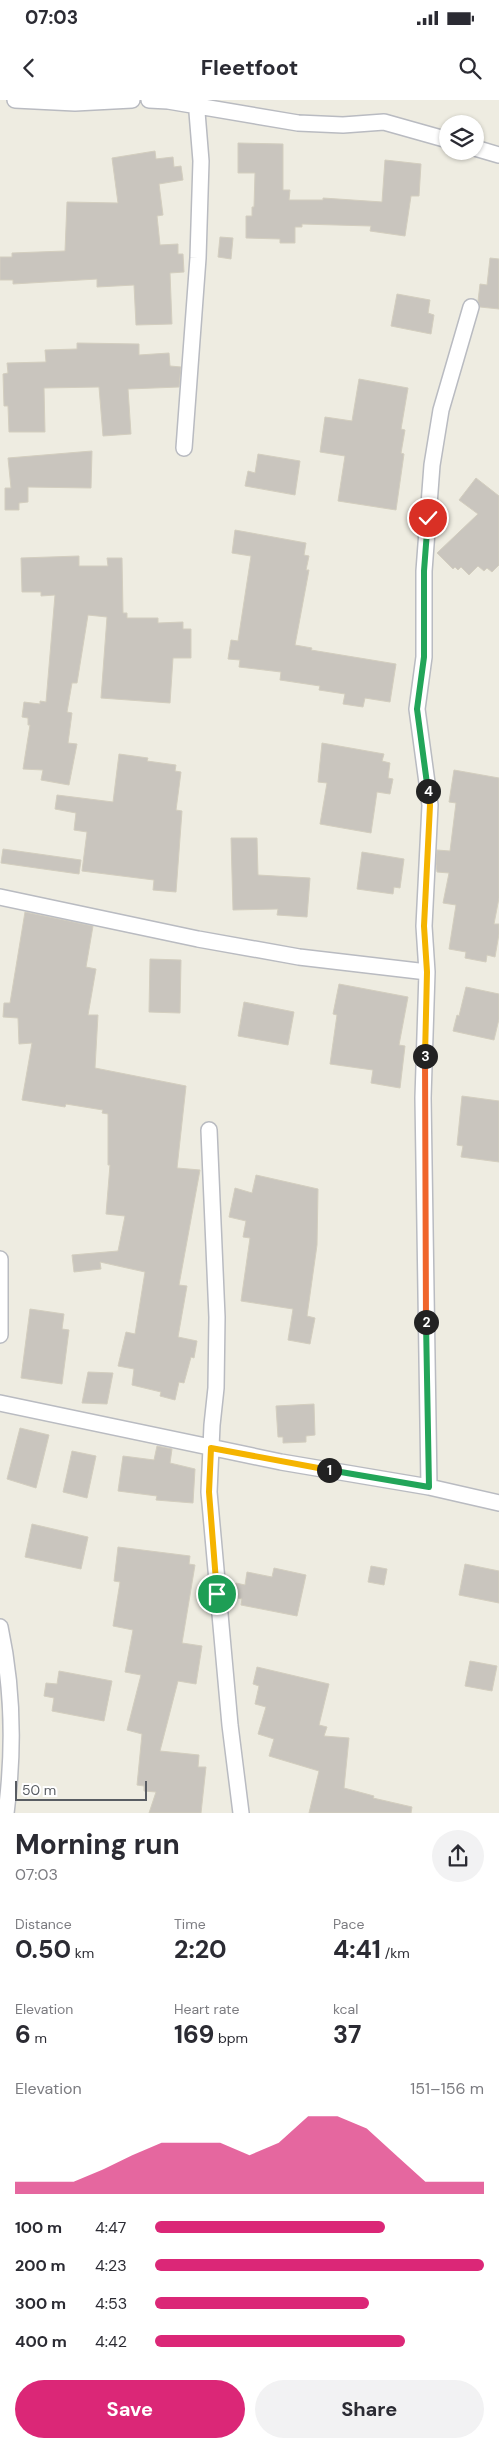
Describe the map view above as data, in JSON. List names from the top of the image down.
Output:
{
  "scale_bar": "50 m",
  "page": {
    "status": "07:03",
    "header": "Fleetfoot",
    "pins": [
      "4",
      "3",
      "2",
      "1"
    ],
    "scale": "50 m",
    "heading": ["Morning run", "07:03"],
    "stats": [
      ["Distance", "0.50 km"],
      ["Time", "2:20"],
      ["Pace", "4:41 /km"],
      ["Elevation", "6 m"],
      ["Heart rate", "169 bpm"],
      ["kcal", "37"]
    ],
    "chart": ["Elevation", "151–156 m"],
    "list": [
      {
        "name": "100 m",
        "note": "4:47"
      },
      {
        "name": "200 m",
        "note": "4:23"
      },
      {
        "name": "300 m",
        "note": "4:53"
      },
      {
        "name": "400 m",
        "note": "4:42"
      }
    ],
    "buttons": ["Save", "Share"]
  }
}
